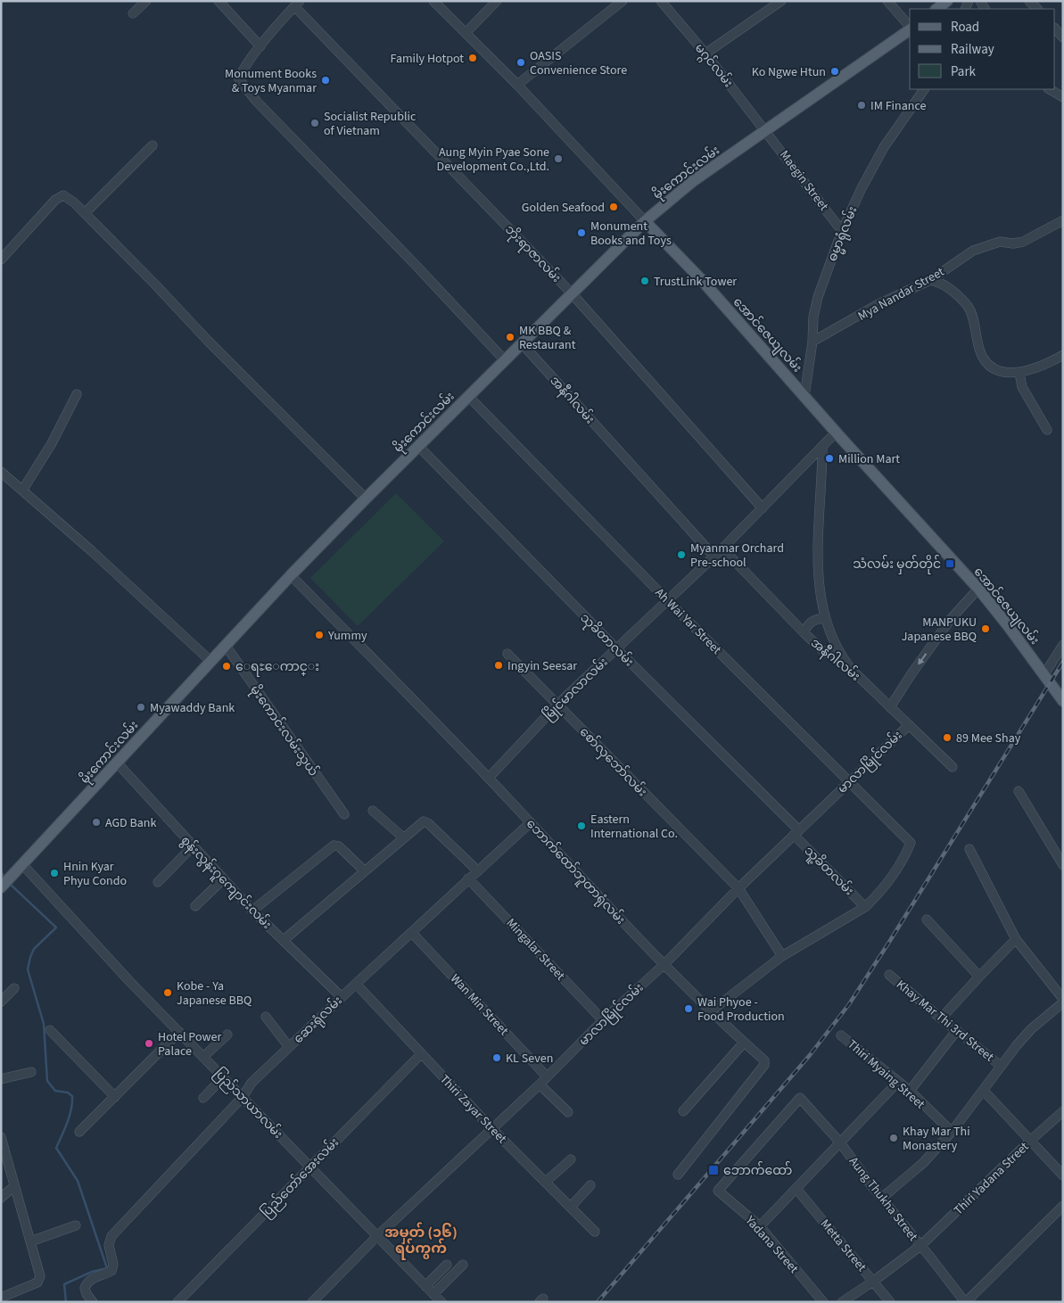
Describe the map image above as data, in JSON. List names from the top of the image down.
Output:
{
  "streets": {
    "main road": ["မိုးကောင်းလမ်း", "အောင်ဇေယျလမ်း"],
    "street": [
      "မဂ္ဂင်လမ်း",
      "Maegin Street",
      "ဓမ္မာရုံလမ်း",
      "ဘိုးရာဇာလမ်း",
      "Mya Nandar Street",
      "အနီဂါလမ်း",
      "Ah Wai Yar Street",
      "သုခိတာလမ်း",
      "မြိုင်မာလာလမ်း",
      "မိုးကောင်းလမ်းသွယ်",
      "စော်လှဘော်လမ်း",
      "မာလာမြိုင်လမ်း",
      "သူ့ခိတလမ်း",
      "ဘောက်ထော်ဘူတာရုံလမ်း",
      "စွန်းလွန်းဂူကျောင်းလမ်း",
      "Mingalar Street",
      "Wan Min Street",
      "ဆေးရုံလမ်း",
      "Khay Mar Thi 3rd Street",
      "Thiri Myaing Street",
      "ပြည်သာယာလမ်း",
      "Thiri Zayar Street",
      "ပြည်တော်အေးလမ်း",
      "Thiri Yadana Street",
      "Aung Thukha Street",
      "Yadana Street",
      "Metta Street"
    ]
  },
  "crossings": [
    ["မဂ္ဂင်လမ်း", "မိုးကောင်းလမ်း"],
    ["မဂ္ဂင်လမ်း", "Maegin Street"],
    ["မိုးကောင်းလမ်း", "Maegin Street"],
    ["မိုးကောင်းလမ်း", "ဘိုးရာဇာလမ်း"],
    ["မိုးကောင်းလမ်း", "အောင်ဇေယျလမ်း"],
    ["မိုးကောင်းလမ်း", "အနီဂါလမ်း"],
    ["မိုးကောင်းလမ်း", "Ah Wai Yar Street"],
    ["မိုးကောင်းလမ်း", "သုခိတာလမ်း"],
    ["မိုးကောင်းလမ်း", "မိုးကောင်းလမ်းသွယ်"],
    ["မိုးကောင်းလမ်း", "ဘောက်ထော်ဘူတာရုံလမ်း"],
    ["မိုးကောင်းလမ်း", "စွန်းလွန်းဂူကျောင်းလမ်း"],
    ["မိုးကောင်းလမ်း", "ပြည်သာယာလမ်း"],
    ["Maegin Street", "ဓမ္မာရုံလမ်း"],
    ["ဓမ္မာရုံလမ်း", "Mya Nandar Street"],
    ["ဓမ္မာရုံလမ်း", "အောင်ဇေယျလမ်း"],
    ["ဘိုးရာဇာလမ်း", "မြိုင်မာလာလမ်း"],
    ["အောင်ဇေယျလမ်း", "မြိုင်မာလာလမ်း"],
    ["အနီဂါလမ်း", "မြိုင်မာလာလမ်း"],
    ["အနီဂါလမ်း", "မာလာမြိုင်လမ်း"],
    ["Ah Wai Yar Street", "မြိုင်မာလာလမ်း"],
    ["Ah Wai Yar Street", "မာလာမြိုင်လမ်း"],
    ["Ah Wai Yar Street", "သူ့ခိတလမ်း"],
    ["သုခိတာလမ်း", "မြိုင်မာလာလမ်း"],
    ["သုခိတာလမ်း", "မာလာမြိုင်လမ်း"],
    ["သုခိတာလမ်း", "သူ့ခိတလမ်း"],
    ["မြိုင်မာလာလမ်း", "စော်လှဘော်လမ်း"],
    ["မြိုင်မာလာလမ်း", "ဘောက်ထော်ဘူတာရုံလမ်း"],
    ["စော်လှဘော်လမ်း", "မာလာမြိုင်လမ်း"],
    ["မာလာမြိုင်လမ်း", "သူ့ခိတလမ်း"],
    ["မာလာမြိုင်လမ်း", "ဘောက်ထော်ဘူတာရုံလမ်း"],
    ["မာလာမြိုင်လမ်း", "Mingalar Street"],
    ["မာလာမြိုင်လမ်း", "Wan Min Street"],
    ["မာလာမြိုင်လမ်း", "ပြည်သာယာလမ်း"],
    ["မာလာမြိုင်လမ်း", "Thiri Zayar Street"],
    ["ဘောက်ထော်ဘူတာရုံလမ်း", "ဆေးရုံလမ်း"],
    ["စွန်းလွန်းဂူကျောင်းလမ်း", "ဆေးရုံလမ်း"],
    ["Mingalar Street", "ဆေးရုံလမ်း"],
    ["Wan Min Street", "ဆေးရုံလမ်း"],
    ["ဆေးရုံလမ်း", "ပြည်သာယာလမ်း"],
    ["ဆေးရုံလမ်း", "Thiri Zayar Street"],
    ["ပြည်သာယာလမ်း", "ပြည်တော်အေးလမ်း"],
    ["Thiri Zayar Street", "ပြည်တော်အေးလမ်း"],
    ["Thiri Yadana Street", "Aung Thukha Street"],
    ["Thiri Yadana Street", "Metta Street"],
    ["Aung Thukha Street", "Yadana Street"]
  ],
  "districts": ["အမှတ် (၁၆) ရပ်ကွက်"],
  "places": {
    "other": [
      "Family Hotpot",
      "OASIS Convenience Store",
      "Ko Ngwe Htun",
      "Monument Books & Toys Myanmar",
      "IM Finance",
      "Socialist Republic of Vietnam",
      "Aung Myin Pyae Sone Development Co.,Ltd.",
      "Golden Seafood",
      "Monument Books and Toys",
      "TrustLink Tower",
      "MK BBQ & Restaurant",
      "Million Mart",
      "Myanmar Orchard Pre-school",
      "MANPUKU Japanese BBQ",
      "Yummy",
      "Ingyin Seesar",
      "ေရႊေကာင္း",
      "Myawaddy Bank",
      "89 Mee Shay",
      "AGD Bank",
      "Eastern International Co.",
      "Hnin Kyar Phyu Condo",
      "Kobe - Ya Japanese BBQ",
      "Wai Phyoe - Food Production",
      "Hotel Power Palace",
      "KL Seven",
      "Khay Mar Thi Monastery"
    ],
    "transit": ["သံလမ်း မှတ်တိုင်", "ဘောက်ထော်"]
  },
  "legend": ["Road", "Railway", "Park"]
}
